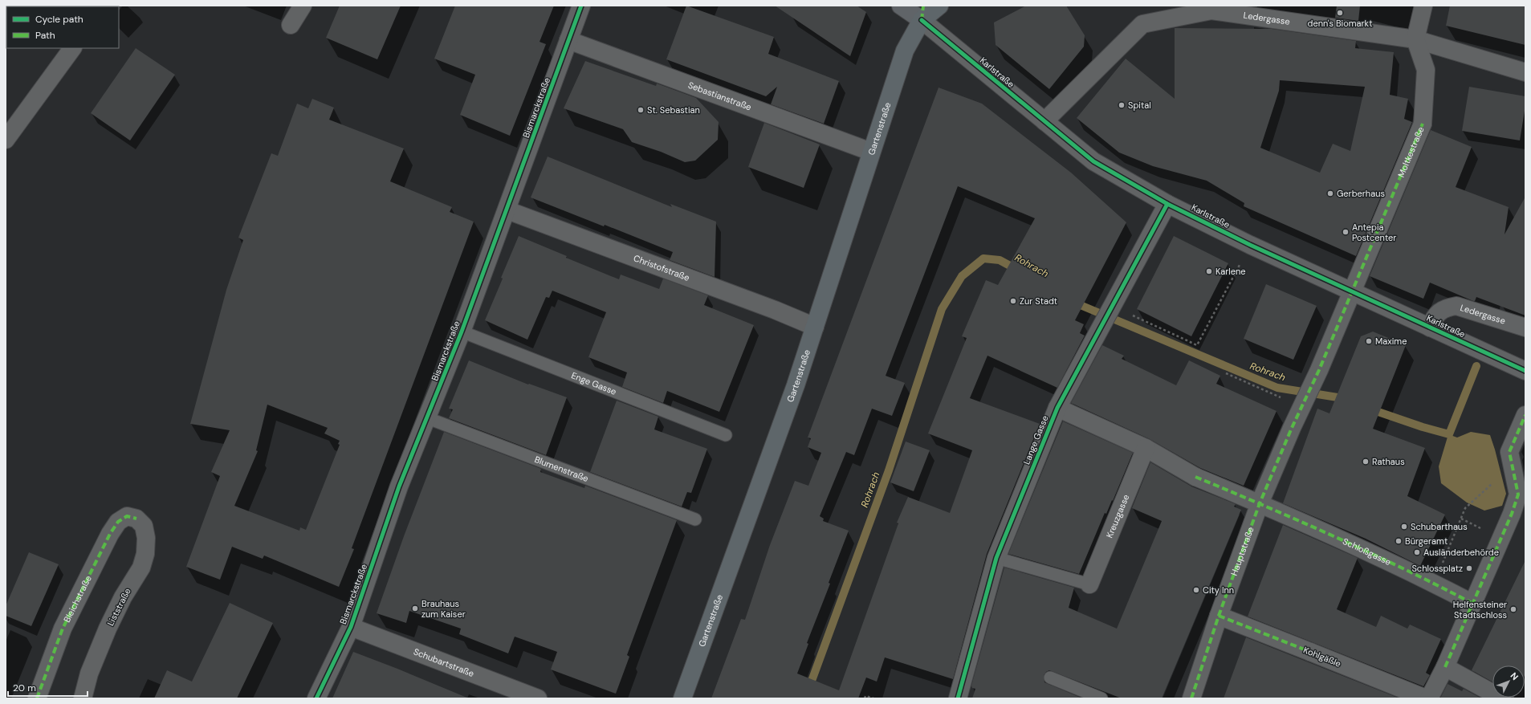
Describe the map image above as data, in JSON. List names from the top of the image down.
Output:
{
  "streets": {
    "main road": ["Karlstraße", "Gartenstraße"],
    "street": [
      "Ledergasse",
      "Sebastianstraße",
      "Bismarckstraße",
      "Moltkestraße",
      "Christofstraße",
      "Lange Gasse",
      "Kreuzgasse",
      "Hauptstraße",
      "Schloßgasse",
      "Bleichstraße",
      "Liststraße",
      "Kohlgäßle",
      "Schubartstraße"
    ],
    "lane": ["Enge Gasse", "Blumenstraße"]
  },
  "crossings": [
    ["Ledergasse", "Karlstraße"],
    ["Ledergasse", "Moltkestraße"],
    ["Karlstraße", "Gartenstraße"],
    ["Karlstraße", "Moltkestraße"],
    ["Karlstraße", "Lange Gasse"],
    ["Karlstraße", "Hauptstraße"],
    ["Sebastianstraße", "Bismarckstraße"],
    ["Sebastianstraße", "Gartenstraße"],
    ["Bismarckstraße", "Christofstraße"],
    ["Bismarckstraße", "Enge Gasse"],
    ["Bismarckstraße", "Blumenstraße"],
    ["Bismarckstraße", "Schubartstraße"],
    ["Gartenstraße", "Christofstraße"],
    ["Moltkestraße", "Hauptstraße"],
    ["Hauptstraße", "Schloßgasse"],
    ["Hauptstraße", "Kohlgäßle"],
    ["Bleichstraße", "Liststraße"]
  ],
  "water": ["Rohrach"],
  "places": [
    "denn's Biomarkt",
    "Spital",
    "St. Sebastian",
    "Gerberhaus",
    "Antepia Postcenter",
    "Karlene",
    "Zur Stadt",
    "Maxime",
    "Rathaus",
    "Schubarthaus",
    "Bürgeramt",
    "Ausländerbehörde",
    "Schlossplatz",
    "City Inn",
    "Brauhaus zum Kaiser",
    "Helfensteiner Stadtschloss"
  ],
  "legend": ["Cycle path", "Path"],
  "scale_bar": "20 m",
  "north": "top right"
}
